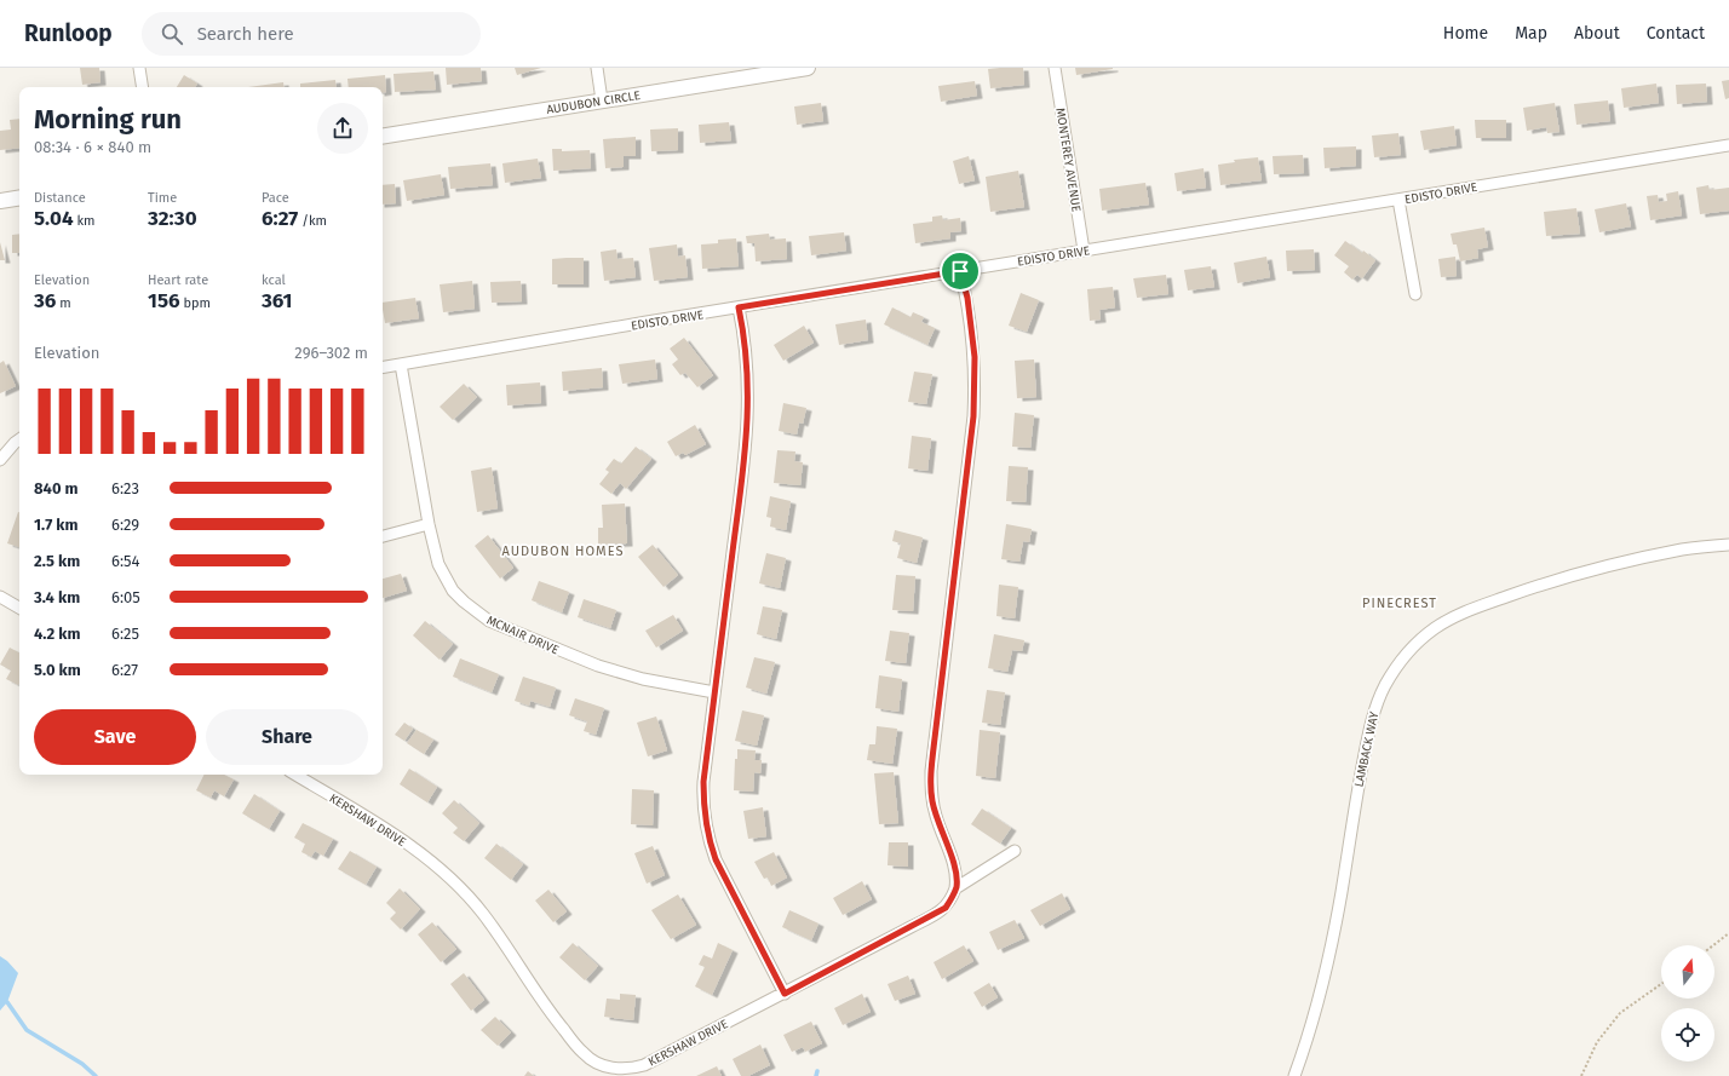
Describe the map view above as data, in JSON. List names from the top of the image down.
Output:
{
  "streets": {
    "street": [
      "AUDUBON CIRCLE",
      "MONTEREY AVENUE",
      "EDISTO DRIVE",
      "MCNAIR DRIVE",
      "LAMBACK WAY",
      "KERSHAW DRIVE"
    ]
  },
  "crossings": [
    ["MONTEREY AVENUE", "EDISTO DRIVE"],
    ["EDISTO DRIVE", "MCNAIR DRIVE"]
  ],
  "districts": ["AUDUBON HOMES", "PINECREST"],
  "north": "top",
  "page": {
    "header": "Runloop",
    "search": "Search here",
    "nav": [
      "Home",
      "Map",
      "About",
      "Contact"
    ],
    "heading": ["Morning run", "08:34 · 6 × 840 m"],
    "stats": [
      ["Distance", "5.04 km"],
      ["Time", "32:30"],
      ["Pace", "6:27 /km"],
      ["Elevation", "36 m"],
      ["Heart rate", "156 bpm"],
      ["kcal", "361"]
    ],
    "chart": ["Elevation", "296–302 m"],
    "list": [
      {
        "name": "840 m",
        "note": "6:23"
      },
      {
        "name": "1.7 km",
        "note": "6:29"
      },
      {
        "name": "2.5 km",
        "note": "6:54"
      },
      {
        "name": "3.4 km",
        "note": "6:05"
      },
      {
        "name": "4.2 km",
        "note": "6:25"
      },
      {
        "name": "5.0 km",
        "note": "6:27"
      }
    ],
    "buttons": ["Save", "Share"]
  }
}
